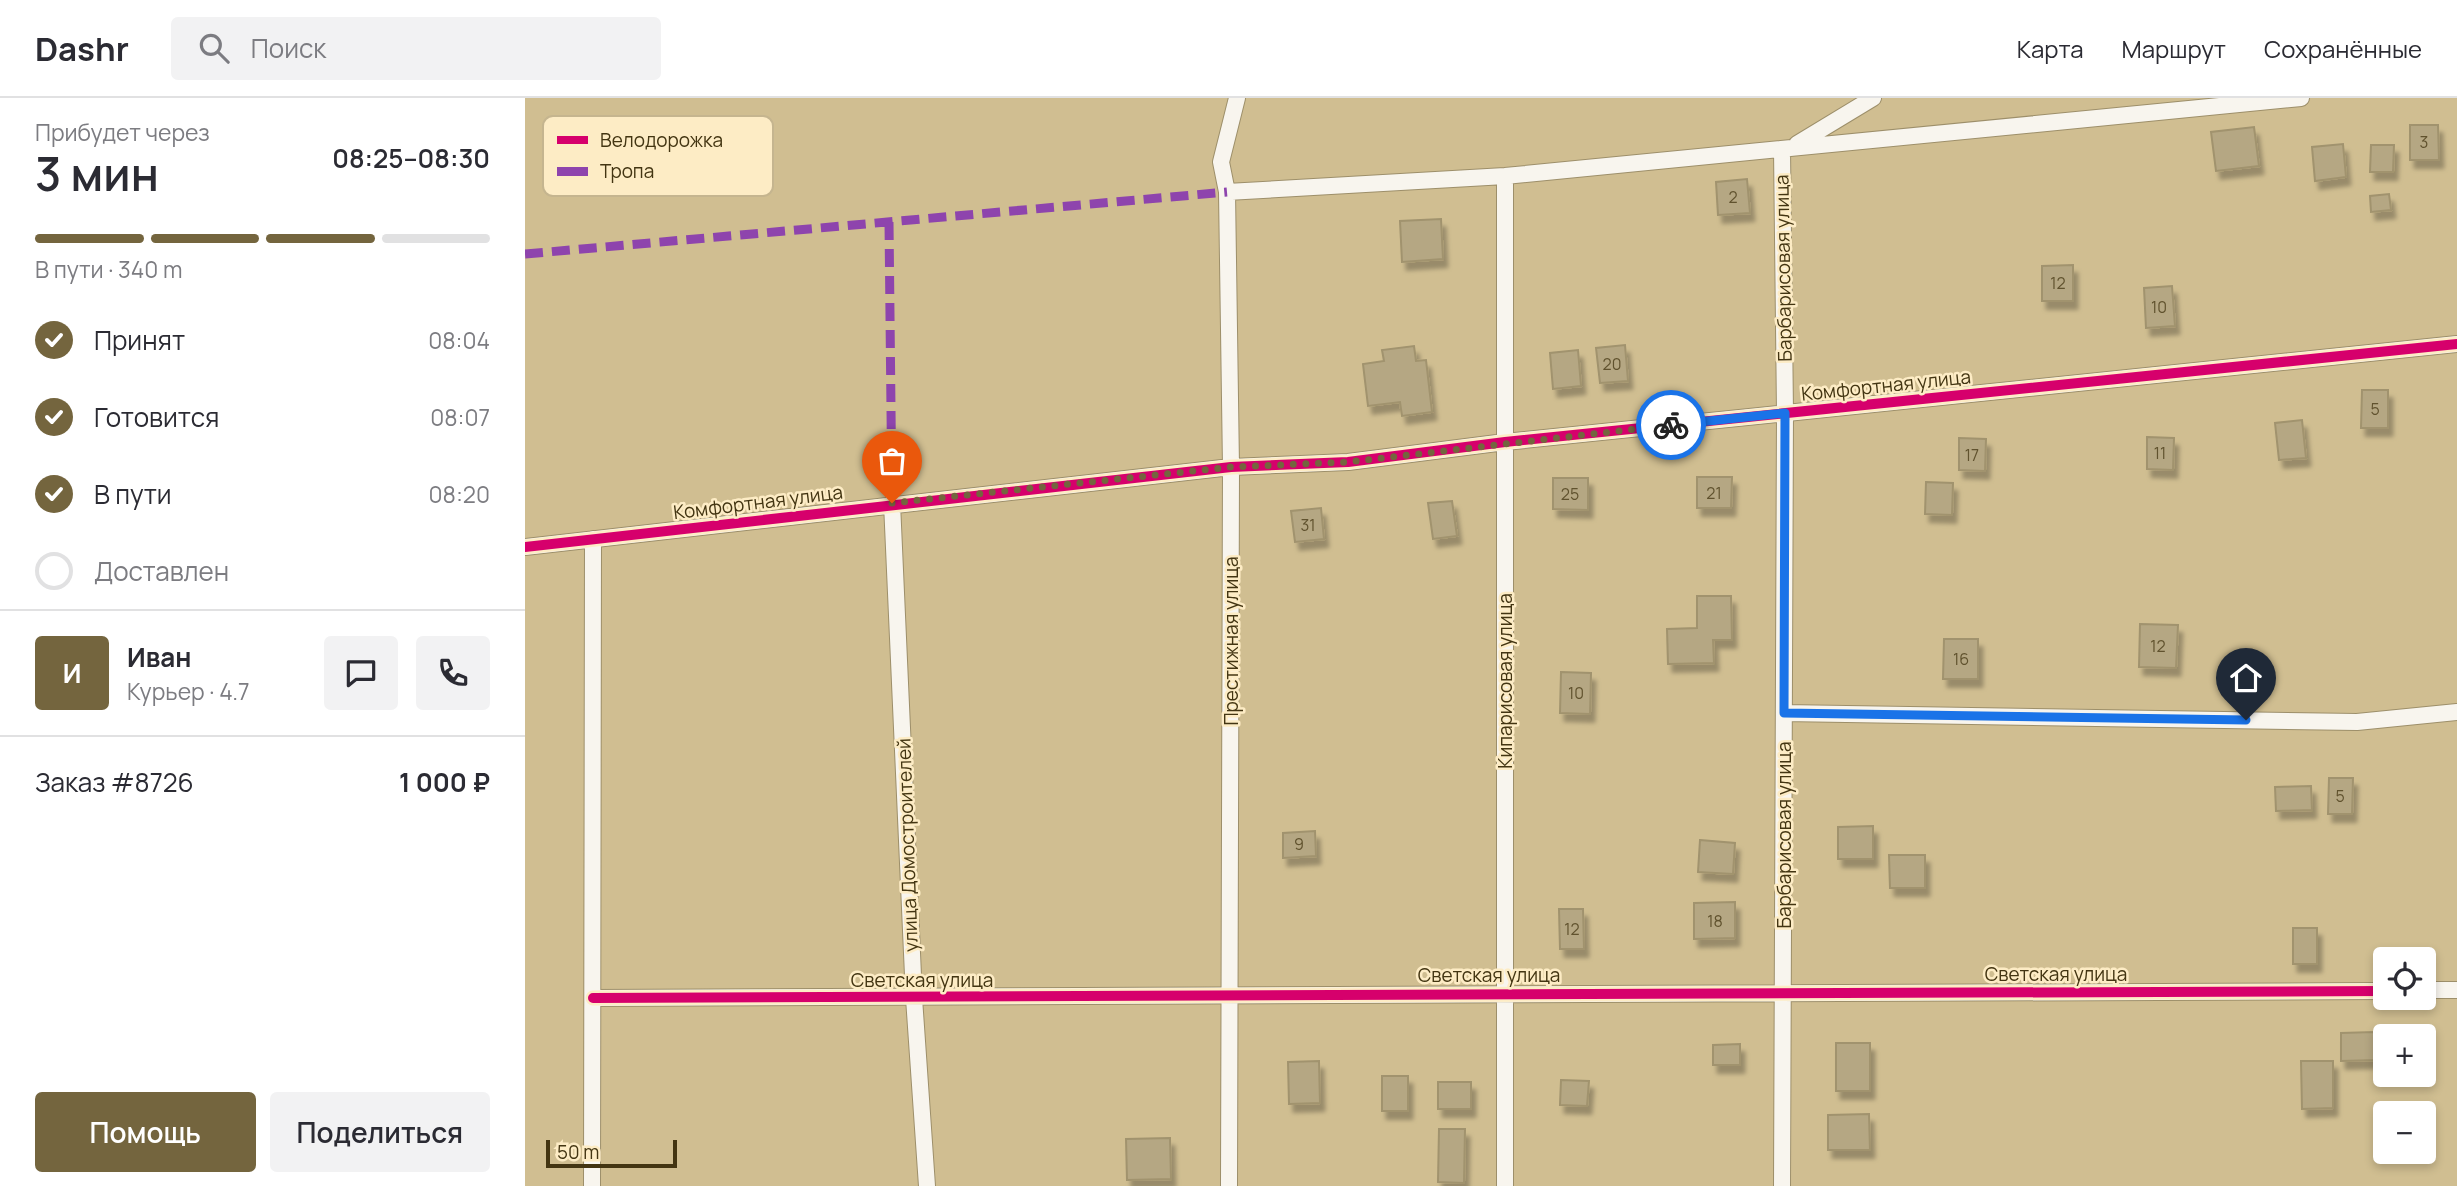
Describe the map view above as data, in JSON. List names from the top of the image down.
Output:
{
  "streets": {
    "street": [
      "Барбарисовая улица",
      "Комфортная улица",
      "Престижная улица",
      "Кипарисовая улица",
      "улица Домостроителей",
      "Светская улица"
    ]
  },
  "crossings": [
    ["Барбарисовая улица", "Комфортная улица"],
    ["Барбарисовая улица", "Светская улица"],
    ["Комфортная улица", "Престижная улица"],
    ["Комфортная улица", "Кипарисовая улица"],
    ["Комфортная улица", "улица Домостроителей"],
    ["Престижная улица", "Светская улица"],
    ["Кипарисовая улица", "Светская улица"],
    ["улица Домостроителей", "Светская улица"]
  ],
  "house_numbers": [
    "3",
    "2",
    "12",
    "10",
    "20",
    "5",
    "11",
    "17",
    "21",
    "25",
    "31",
    "12",
    "16",
    "10",
    "5",
    "9",
    "18",
    "12"
  ],
  "legend": ["Велодорожка", "Тропа"],
  "scale_bar": "50 m",
  "page": {
    "header": "Dashr",
    "search": "Поиск",
    "nav": ["Карта", "Маршрут", "Сохранённые"],
    "heading": ["3 мин", "Прибудет через", "08:25–08:30"],
    "panel": [
      "Иван",
      "Курьер · 4.7",
      "Заказ #8726",
      "1 000 ₽"
    ],
    "bar": "В пути · 340 m",
    "list": [
      ["Принят", "08:04"],
      ["Готовится", "08:07"],
      ["В пути", "08:20"],
      "Доставлен"
    ],
    "round": "И",
    "map_buttons": ["+", "−"],
    "buttons": ["Помощь", "Поделиться"],
    "scale": "50 m"
  }
}
